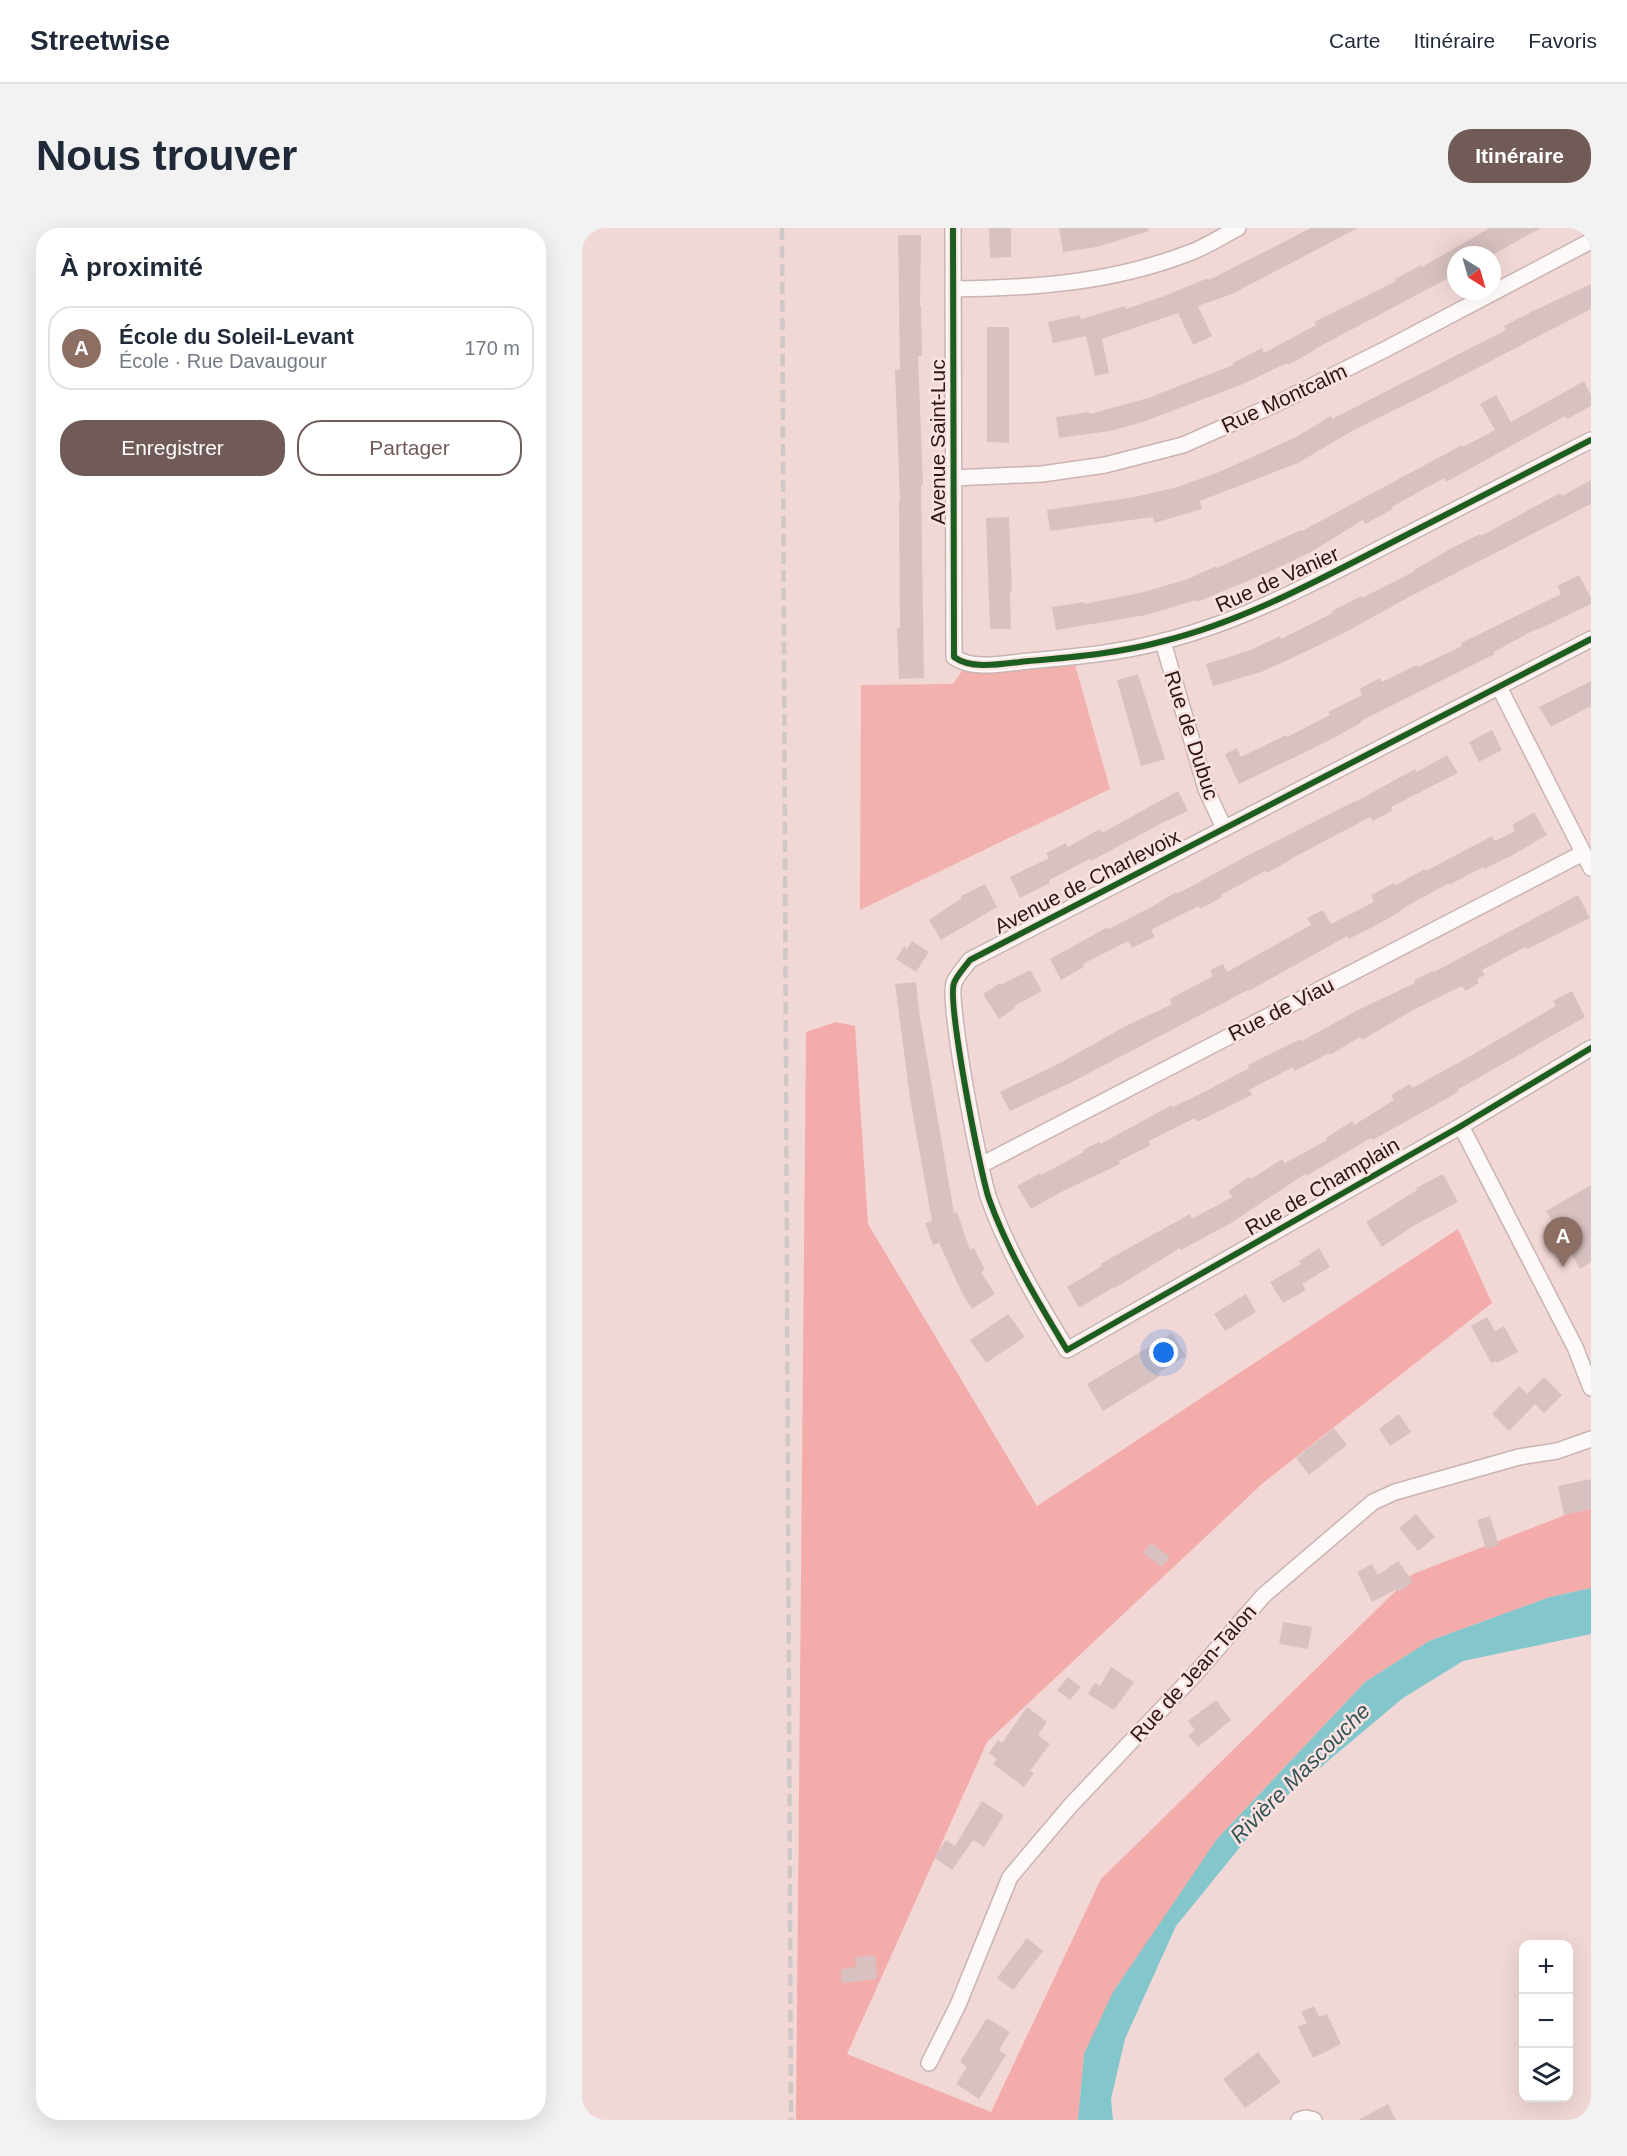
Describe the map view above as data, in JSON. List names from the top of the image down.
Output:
{
  "streets": {
    "street": [
      "Rue Montcalm",
      "Avenue Saint-Luc",
      "Rue de Vanier",
      "Rue de Dubuc",
      "Avenue de Charlevoix",
      "Rue de Viau",
      "Rue de Champlain",
      "Rue de Jean-Talon"
    ]
  },
  "crossings": [
    ["Rue Montcalm", "Avenue Saint-Luc"],
    ["Avenue Saint-Luc", "Rue de Vanier"],
    ["Rue de Vanier", "Rue de Dubuc"],
    ["Rue de Dubuc", "Avenue de Charlevoix"],
    ["Avenue de Charlevoix", "Rue de Viau"],
    ["Avenue de Charlevoix", "Rue de Champlain"]
  ],
  "water": ["Rivière Mascouche"],
  "north": "bottom right",
  "page": {
    "header": "Streetwise",
    "nav": ["Carte", "Itinéraire", "Favoris"],
    "buttons": [
      "Itinéraire",
      ["Enregistrer", "Partager"]
    ],
    "title": "Nous trouver",
    "heading": "À proximité",
    "list": [
      {
        "mark": "A",
        "name": "École du Soleil-Levant",
        "note": "École · Rue Davaugour",
        "value": "170 m"
      }
    ],
    "pins": "A",
    "map_buttons": ["+", "−"]
  }
}
